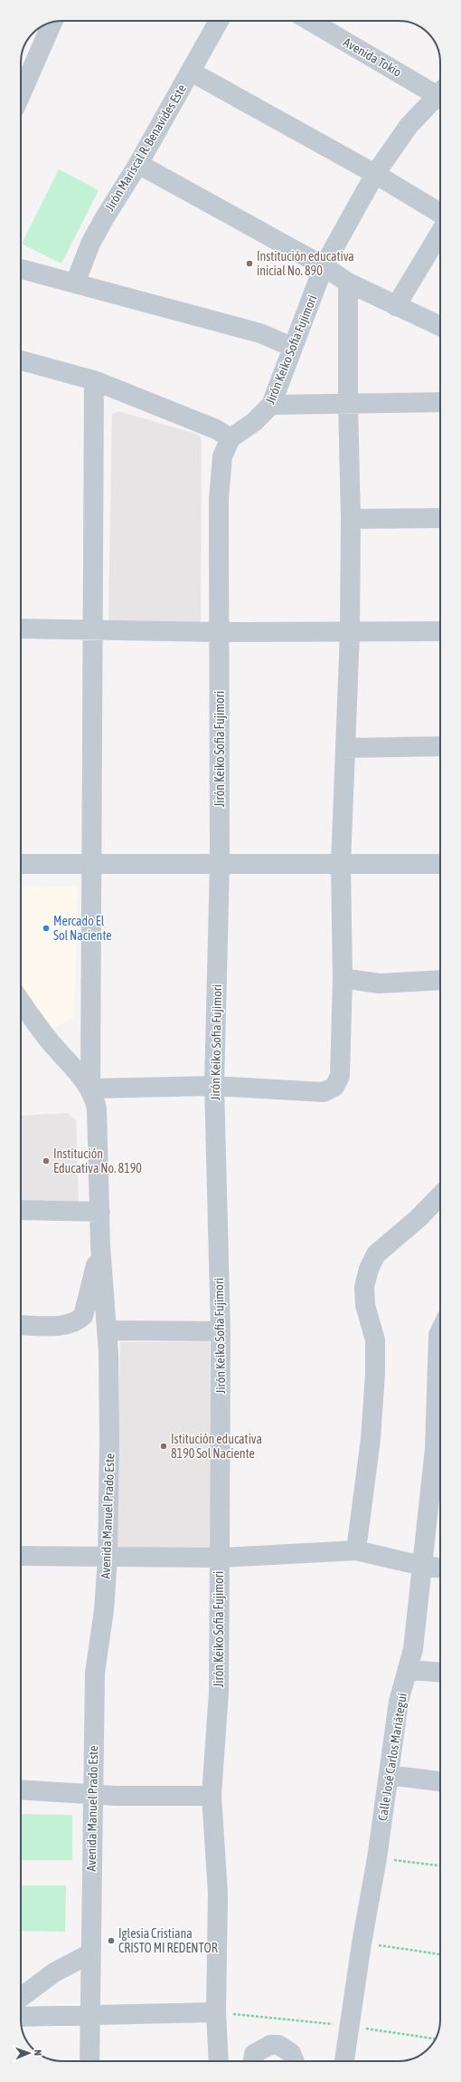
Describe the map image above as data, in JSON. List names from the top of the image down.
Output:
{
  "streets": {
    "street": [
      "Avenida Tokio",
      "Jirón Mariscal R. Benavides Este",
      "Jirón Keiko Sofia Fujimori",
      "Avenida Manuel Prado Este",
      "Calle José Carlos Mariátegui"
    ]
  },
  "places": [
    "Institución educativa inicial No. 890",
    "Mercado El Sol Naciente",
    "Institución Educativa No. 8190",
    "Istitución educativa 8190 Sol Naciente",
    "Iglesia Cristiana CRISTO MI REDENTOR"
  ],
  "north": "right"
}
